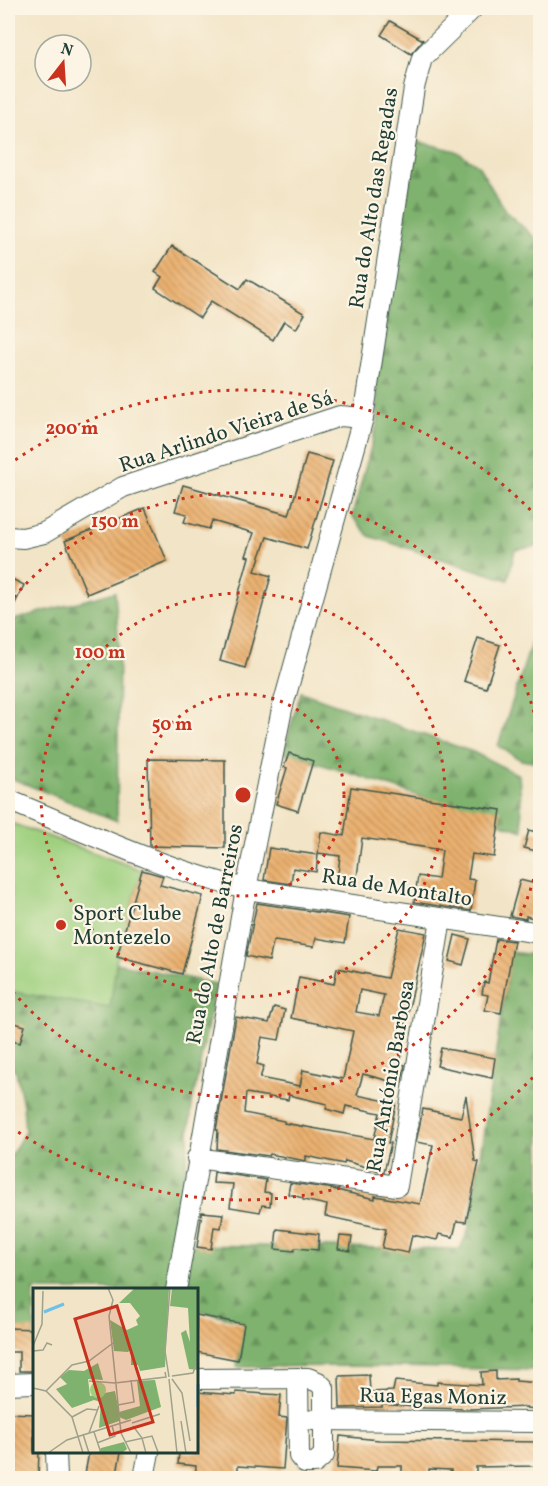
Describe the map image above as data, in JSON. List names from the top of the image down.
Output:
{
  "streets": {
    "street": [
      "Rua do Alto das Regadas",
      "Rua Arlindo Vieira de Sá",
      "Rua de Montalto",
      "Rua do Alto de Barreiros",
      "Rua António Barbosa",
      "Rua Egas Moniz"
    ]
  },
  "crossings": [
    ["Rua do Alto das Regadas", "Rua Arlindo Vieira de Sá"],
    ["Rua do Alto das Regadas", "Rua do Alto de Barreiros"],
    ["Rua Arlindo Vieira de Sá", "Rua do Alto de Barreiros"],
    ["Rua de Montalto", "Rua do Alto de Barreiros"],
    ["Rua de Montalto", "Rua António Barbosa"],
    ["Rua do Alto de Barreiros", "Rua António Barbosa"]
  ],
  "places": ["Sport Clube Montezelo"],
  "north": "top",
  "rings": [
    "200 m",
    "150 m",
    "100 m",
    "50 m"
  ]
}
